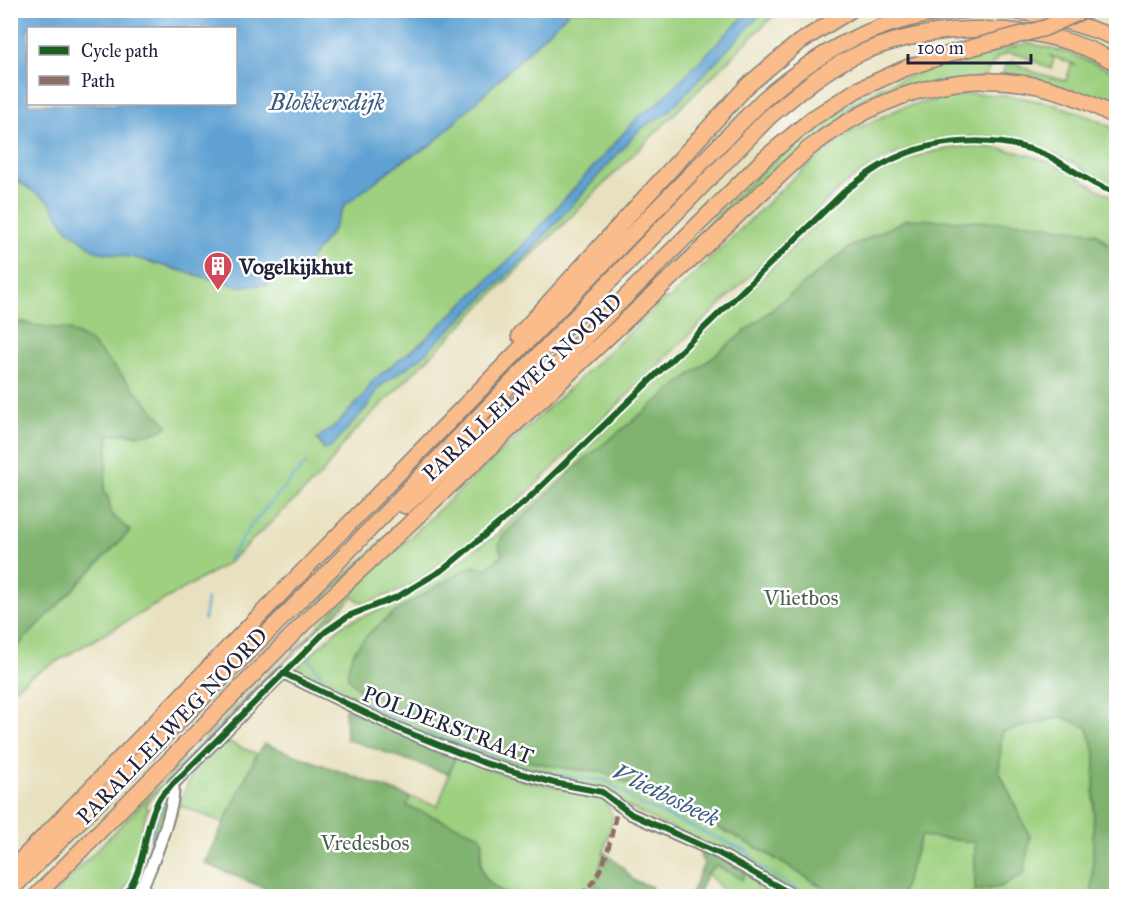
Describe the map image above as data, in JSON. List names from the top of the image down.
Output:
{
  "streets": {
    "highway": ["PARALLELWEG NOORD"],
    "street": ["POLDERSTRAAT"]
  },
  "water": ["Blokkersdijk", "Vlietbosbeek"],
  "parks": ["Vlietbos", "Vredesbos"],
  "places": {
    "building": ["Vogelkijkhut"]
  },
  "legend": ["Cycle path", "Path"],
  "scale_bar": "100 m"
}
